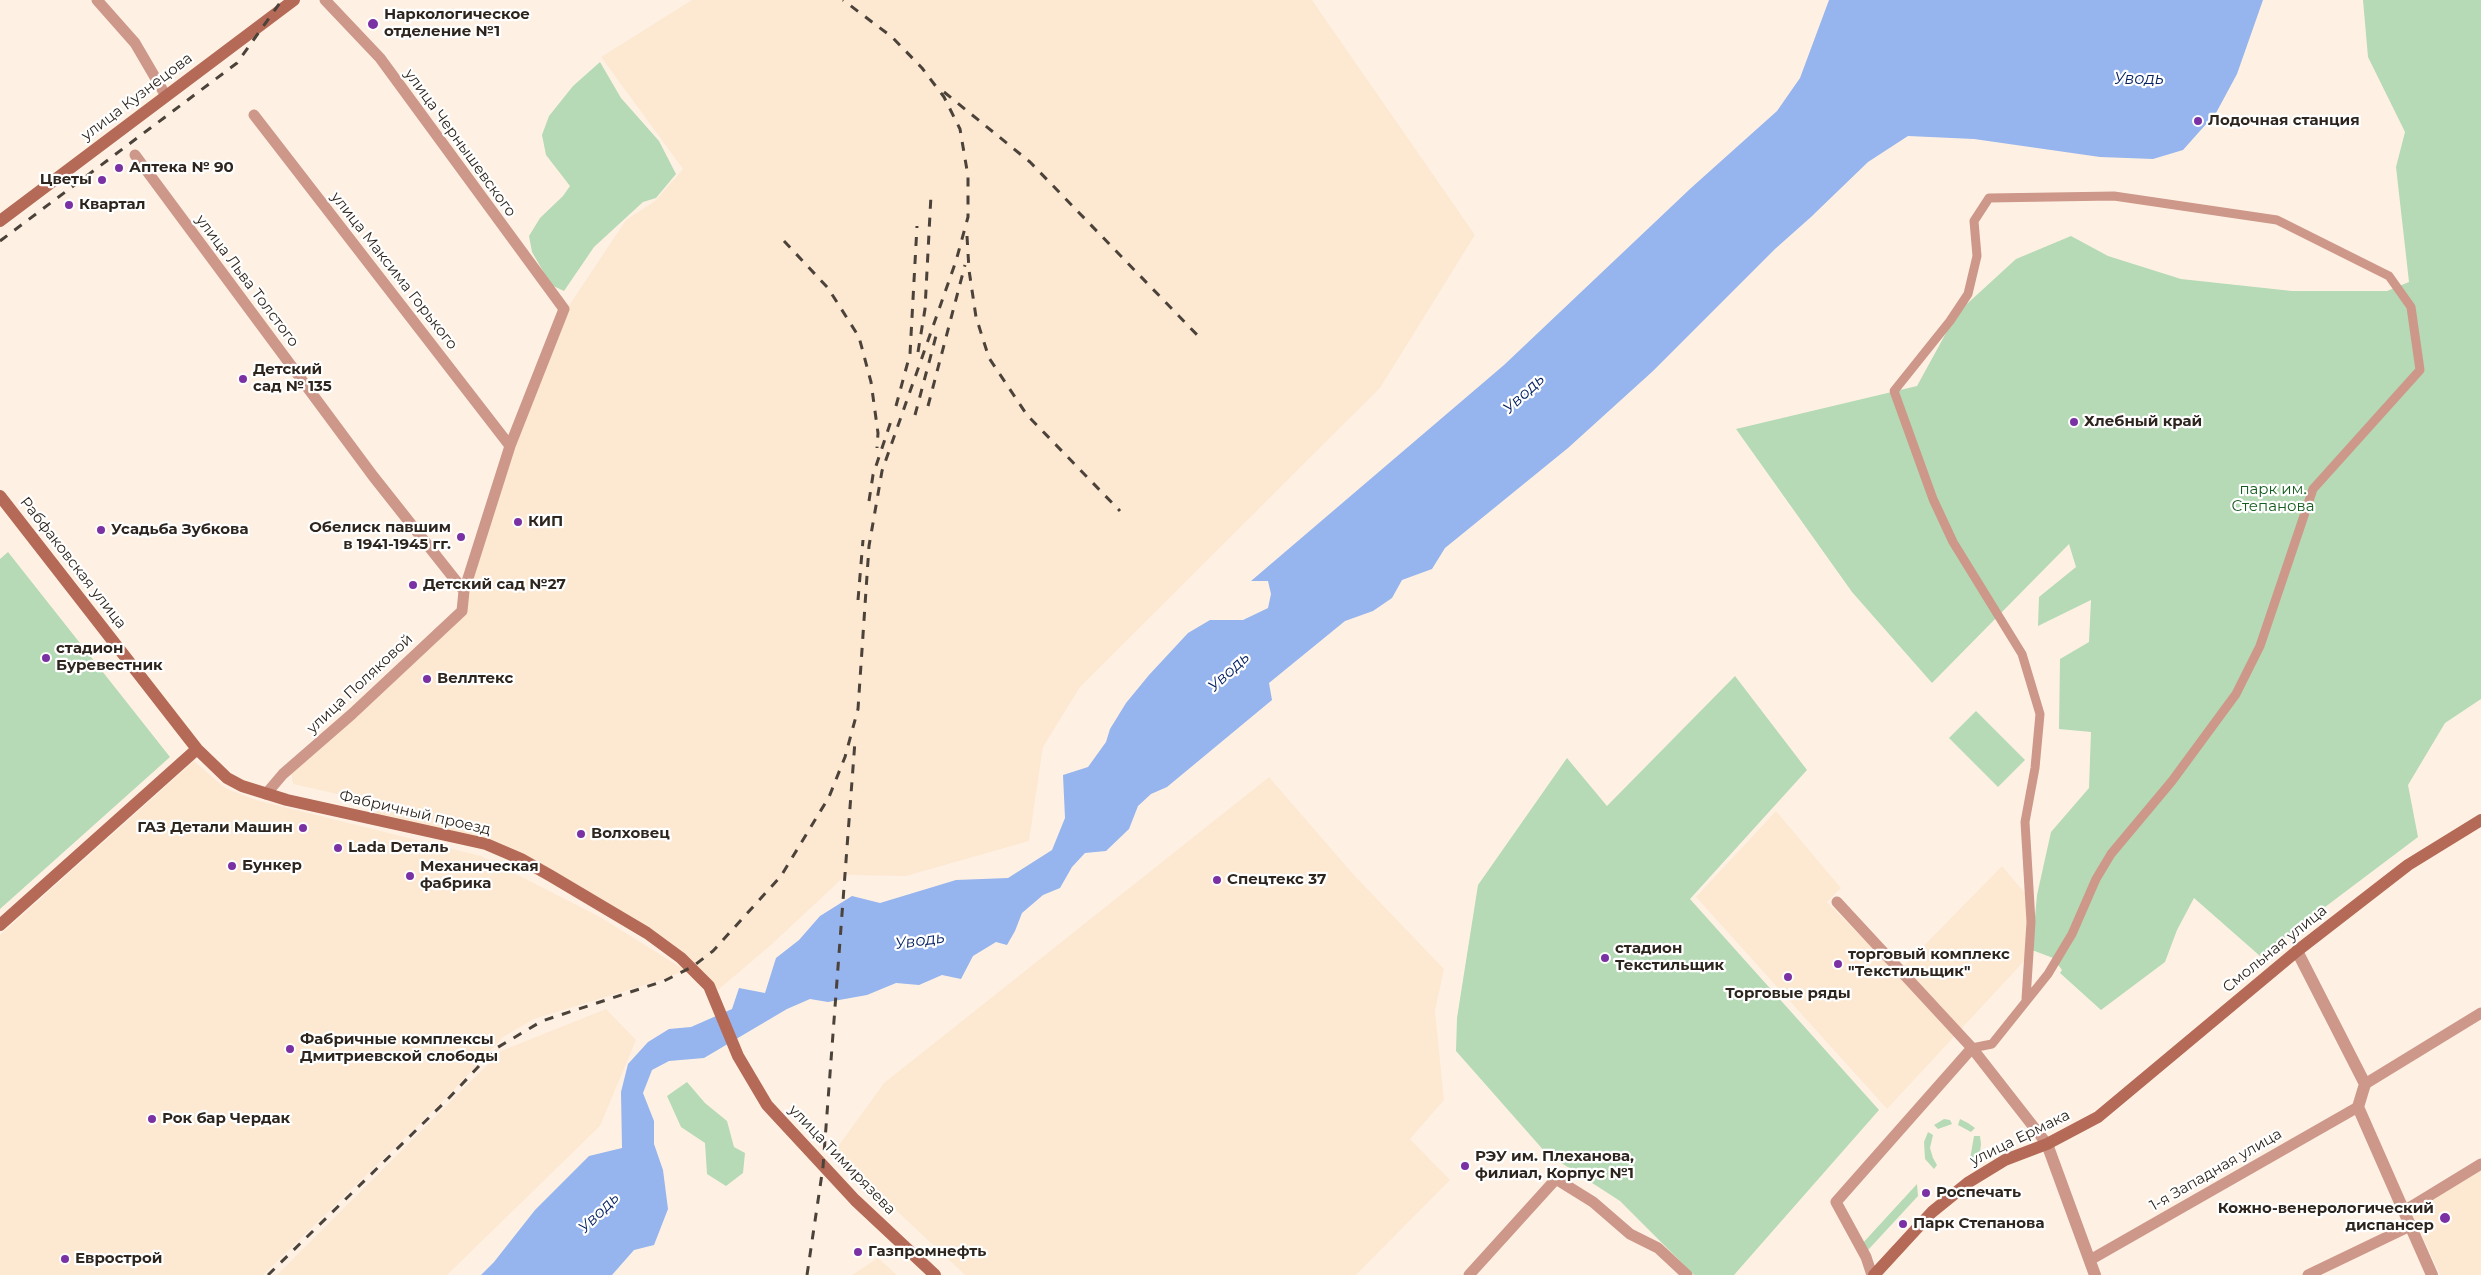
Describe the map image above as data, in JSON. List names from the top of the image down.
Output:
{
  "streets": {
    "main road": [
      "улица Кузнецова",
      "Рабфаковская улица",
      "Фабричный проезд",
      "Смольная улица",
      "улица Ермака",
      "улица Тимирязева"
    ],
    "street": [
      "улица Чернышевского",
      "улица Максима Горького",
      "улица Льва Толстого",
      "улица Поляковой",
      "1-я Западная улица"
    ]
  },
  "crossings": [
    ["улица Чернышевского", "улица Поляковой"],
    ["улица Максима Горького", "улица Поляковой"],
    ["улица Льва Толстого", "улица Поляковой"],
    ["Рабфаковская улица", "улица Поляковой"],
    ["Рабфаковская улица", "Фабричный проезд"],
    ["улица Поляковой", "Фабричный проезд"],
    ["Фабричный проезд", "улица Тимирязева"],
    ["Смольная улица", "улица Ермака"]
  ],
  "water": ["Уводь"],
  "parks": ["парк им. Степанова"],
  "places": [
    "Наркологическое отделение №1",
    "Лодочная станция",
    "Аптека № 90",
    "Цветы",
    "Квартал",
    "Детский сад № 135",
    "Хлебный край",
    "КИП",
    "Усадьба Зубкова",
    "Обелиск павшим в 1941-1945 гг.",
    "Детский сад №27",
    "стадион Буревестник",
    "Веллтекс",
    "ГАЗ Детали Машин",
    "Волховец",
    "Lada Dеталь",
    "Бункер",
    "Механическая фабрика",
    "Спецтекс 37",
    "стадион Текстильщик",
    "торговый комплекс \"Текстильщик\"",
    "Торговые ряды",
    "Фабричные комплексы Дмитриевской слободы",
    "Рок бар Чердак",
    "РЭУ им. Плеханова, филиал, Корпус №1",
    "Роспечать",
    "Кожно-венерологический диспансер",
    "Парк Степанова",
    "Газпромнефть",
    "Еврострой"
  ]
}
